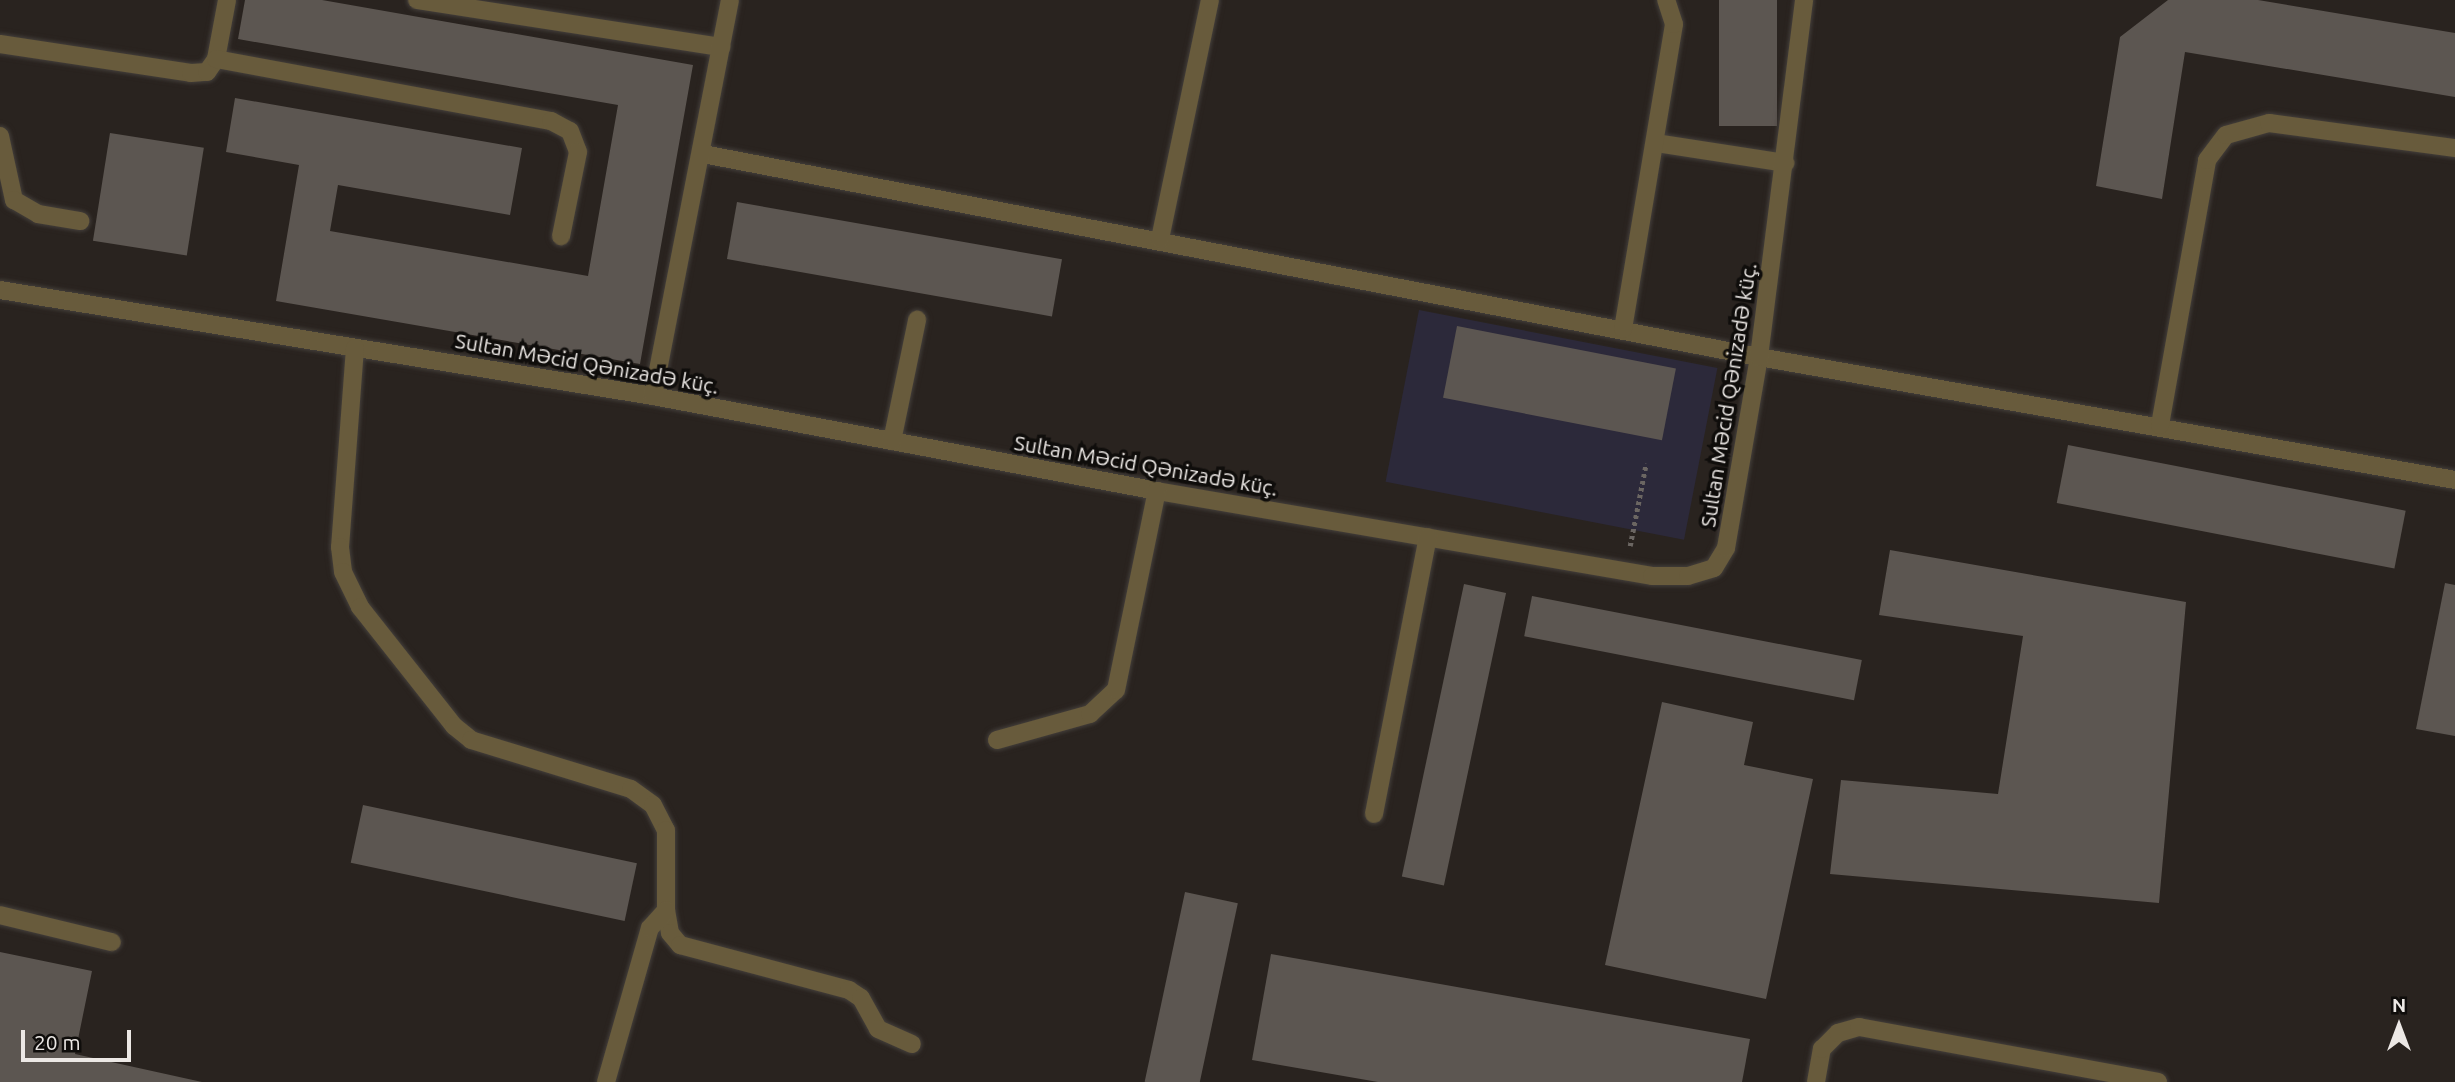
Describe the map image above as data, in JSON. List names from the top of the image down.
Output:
{
  "streets": {
    "street": ["Sultan Məcid Qənizadə küç."]
  },
  "scale_bar": "20 m",
  "north": "top"
}
